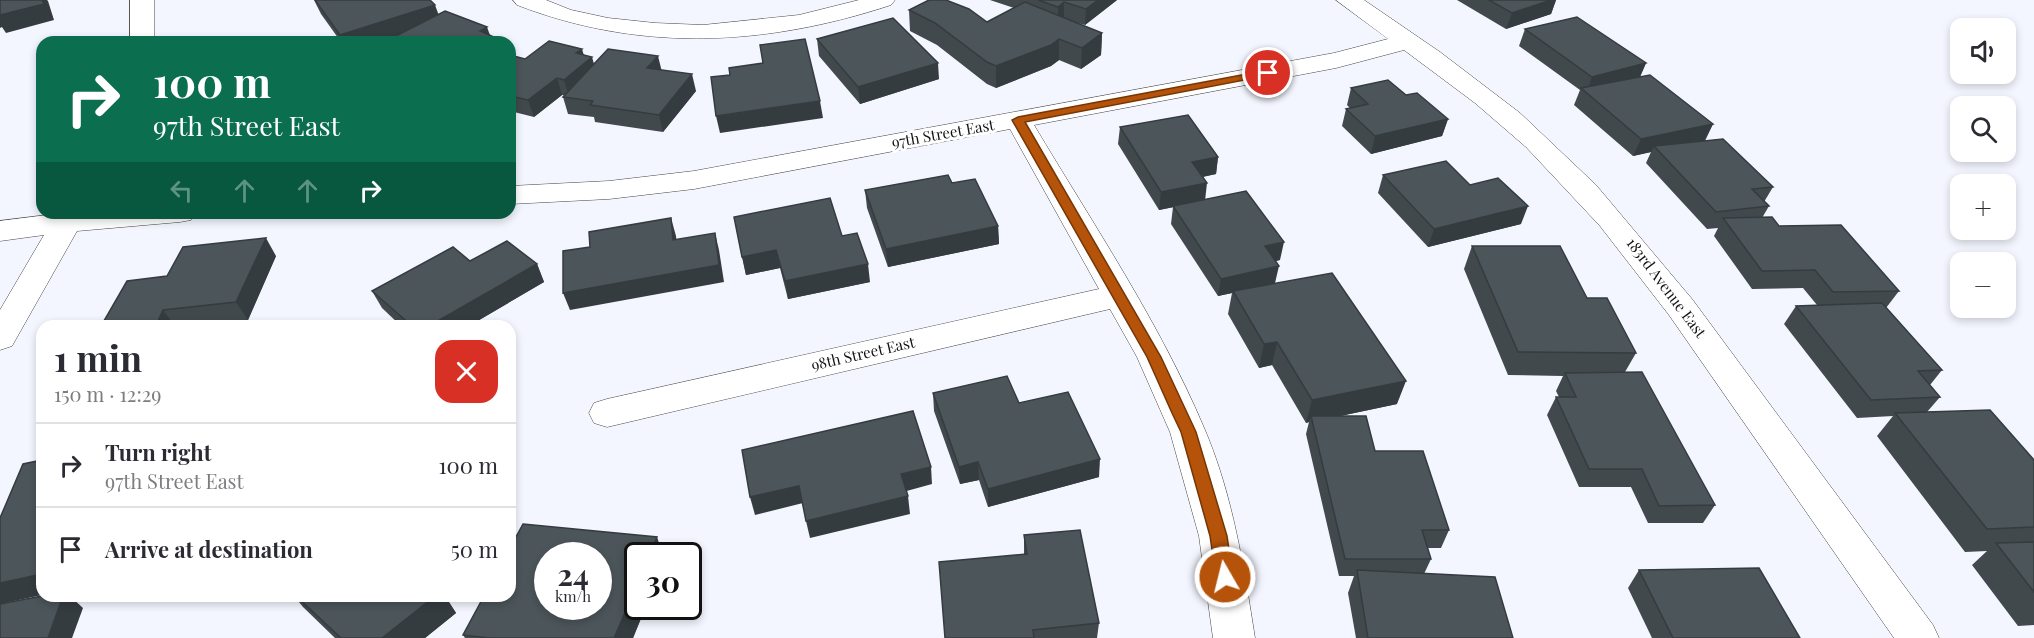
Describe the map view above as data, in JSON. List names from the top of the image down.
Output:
{
  "streets": {
    "street": ["97th Street East", "183rd Avenue East", "98th Street East"]
  },
  "crossings": [
    ["97th Street East", "183rd Avenue East"]
  ],
  "page": {
    "map_buttons": ["+", "−"],
    "turn": ["100 m", "97th Street East"],
    "heading": ["1 min", "150 m · 12:29"],
    "list": [
      {
        "name": "Turn right",
        "note": "97th Street East",
        "value": "100 m"
      },
      {
        "name": "Arrive at destination",
        "value": "50 m"
      }
    ],
    "speed": "24 km/h",
    "limit": "30"
  }
}
